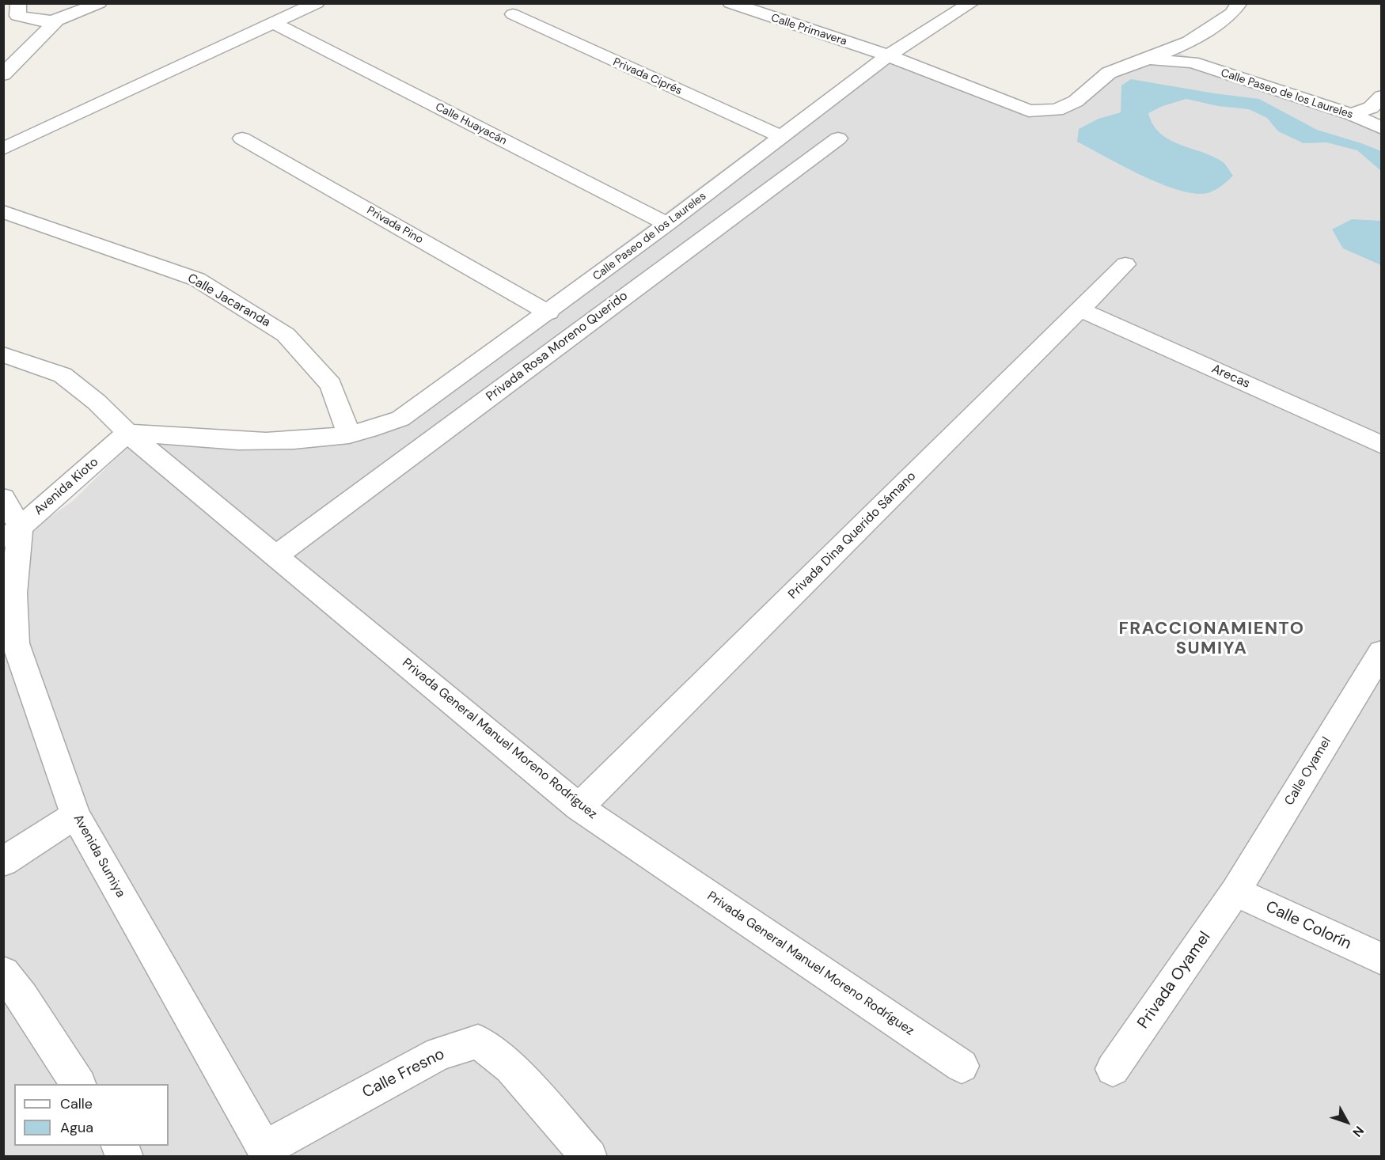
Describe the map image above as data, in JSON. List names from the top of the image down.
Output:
{
  "streets": {
    "street": [
      "Calle Primavera",
      "Privada Ciprés",
      "Calle Paseo de los Laureles",
      "Calle Huayacán",
      "Privada Pino",
      "Calle Jacaranda",
      "Privada Rosa Moreno Querido",
      "Arecas",
      "Avenida Kioto",
      "Privada Dina Querido Sámano",
      "Privada General Manuel Moreno Rodríguez",
      "Calle Oyamel",
      "Avenida Sumiya",
      "Calle Colorín",
      "Privada Oyamel",
      "Calle Fresno"
    ]
  },
  "crossings": [
    ["Calle Primavera", "Calle Paseo de los Laureles"],
    ["Privada Ciprés", "Calle Paseo de los Laureles"],
    ["Calle Paseo de los Laureles", "Calle Huayacán"],
    ["Calle Paseo de los Laureles", "Privada Pino"],
    ["Calle Paseo de los Laureles", "Calle Jacaranda"],
    ["Calle Paseo de los Laureles", "Avenida Kioto"],
    ["Calle Paseo de los Laureles", "Privada General Manuel Moreno Rodríguez"],
    ["Privada Rosa Moreno Querido", "Privada General Manuel Moreno Rodríguez"],
    ["Arecas", "Privada Dina Querido Sámano"],
    ["Avenida Kioto", "Privada General Manuel Moreno Rodríguez"],
    ["Avenida Kioto", "Avenida Sumiya"],
    ["Privada Dina Querido Sámano", "Privada General Manuel Moreno Rodríguez"],
    ["Calle Oyamel", "Calle Colorín"],
    ["Calle Oyamel", "Privada Oyamel"],
    ["Avenida Sumiya", "Calle Fresno"],
    ["Calle Colorín", "Privada Oyamel"]
  ],
  "districts": ["FRACCIONAMIENTO SUMIYA"],
  "legend": ["Calle", "Agua"],
  "north": "bottom right"
}
